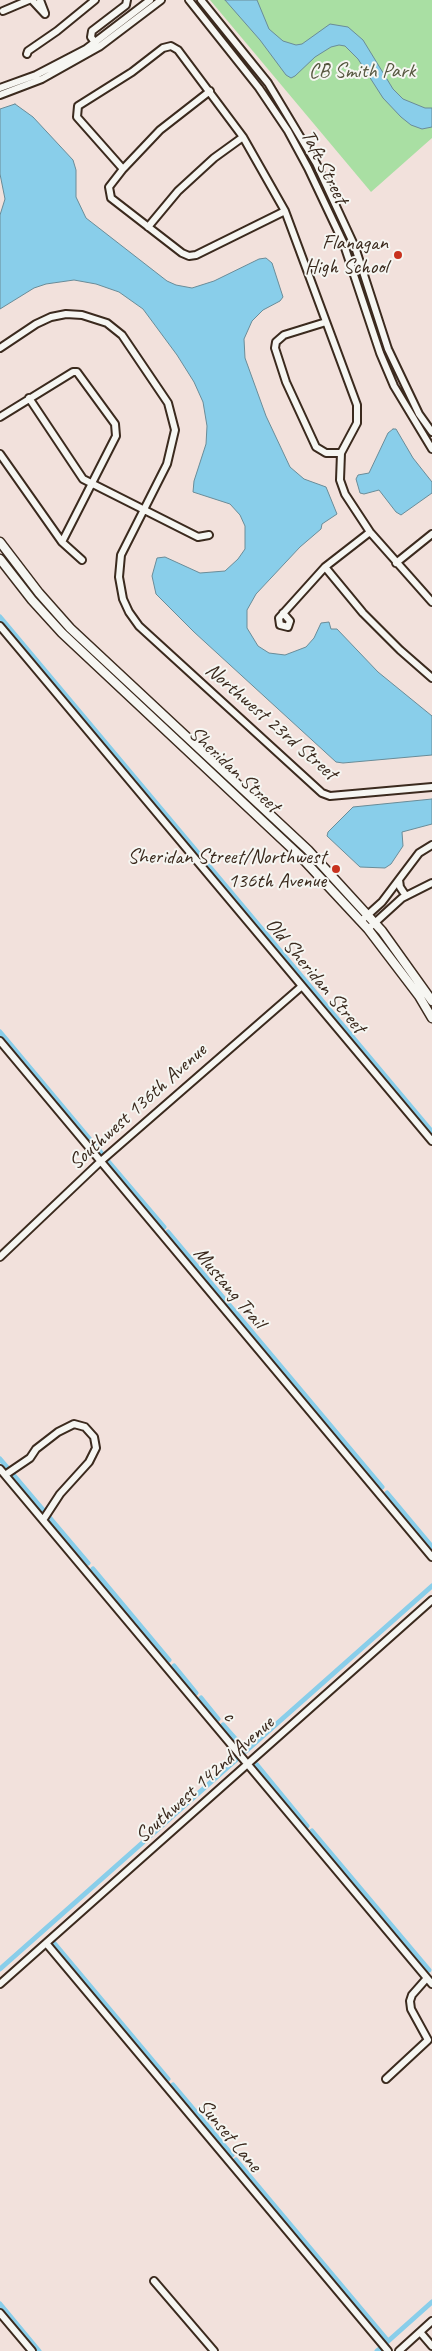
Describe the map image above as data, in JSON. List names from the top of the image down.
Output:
{
  "streets": {
    "main road": ["Sheridan Street"],
    "street": [
      "Taft Street",
      "Northwest 23rd Street",
      "Old Sheridan Street",
      "Southwest 136th Avenue",
      "Mustang Trail",
      "c",
      "Southwest 142nd Avenue",
      "Sunset Lane"
    ]
  },
  "crossings": [
    ["Old Sheridan Street", "Southwest 136th Avenue"],
    ["Southwest 136th Avenue", "Mustang Trail"],
    ["c", "Southwest 142nd Avenue"],
    ["Southwest 142nd Avenue", "Sunset Lane"]
  ],
  "parks": ["CB Smith Park"],
  "places": ["Flanagan High School", "Sheridan Street/Northwest 136th Avenue"]
}
